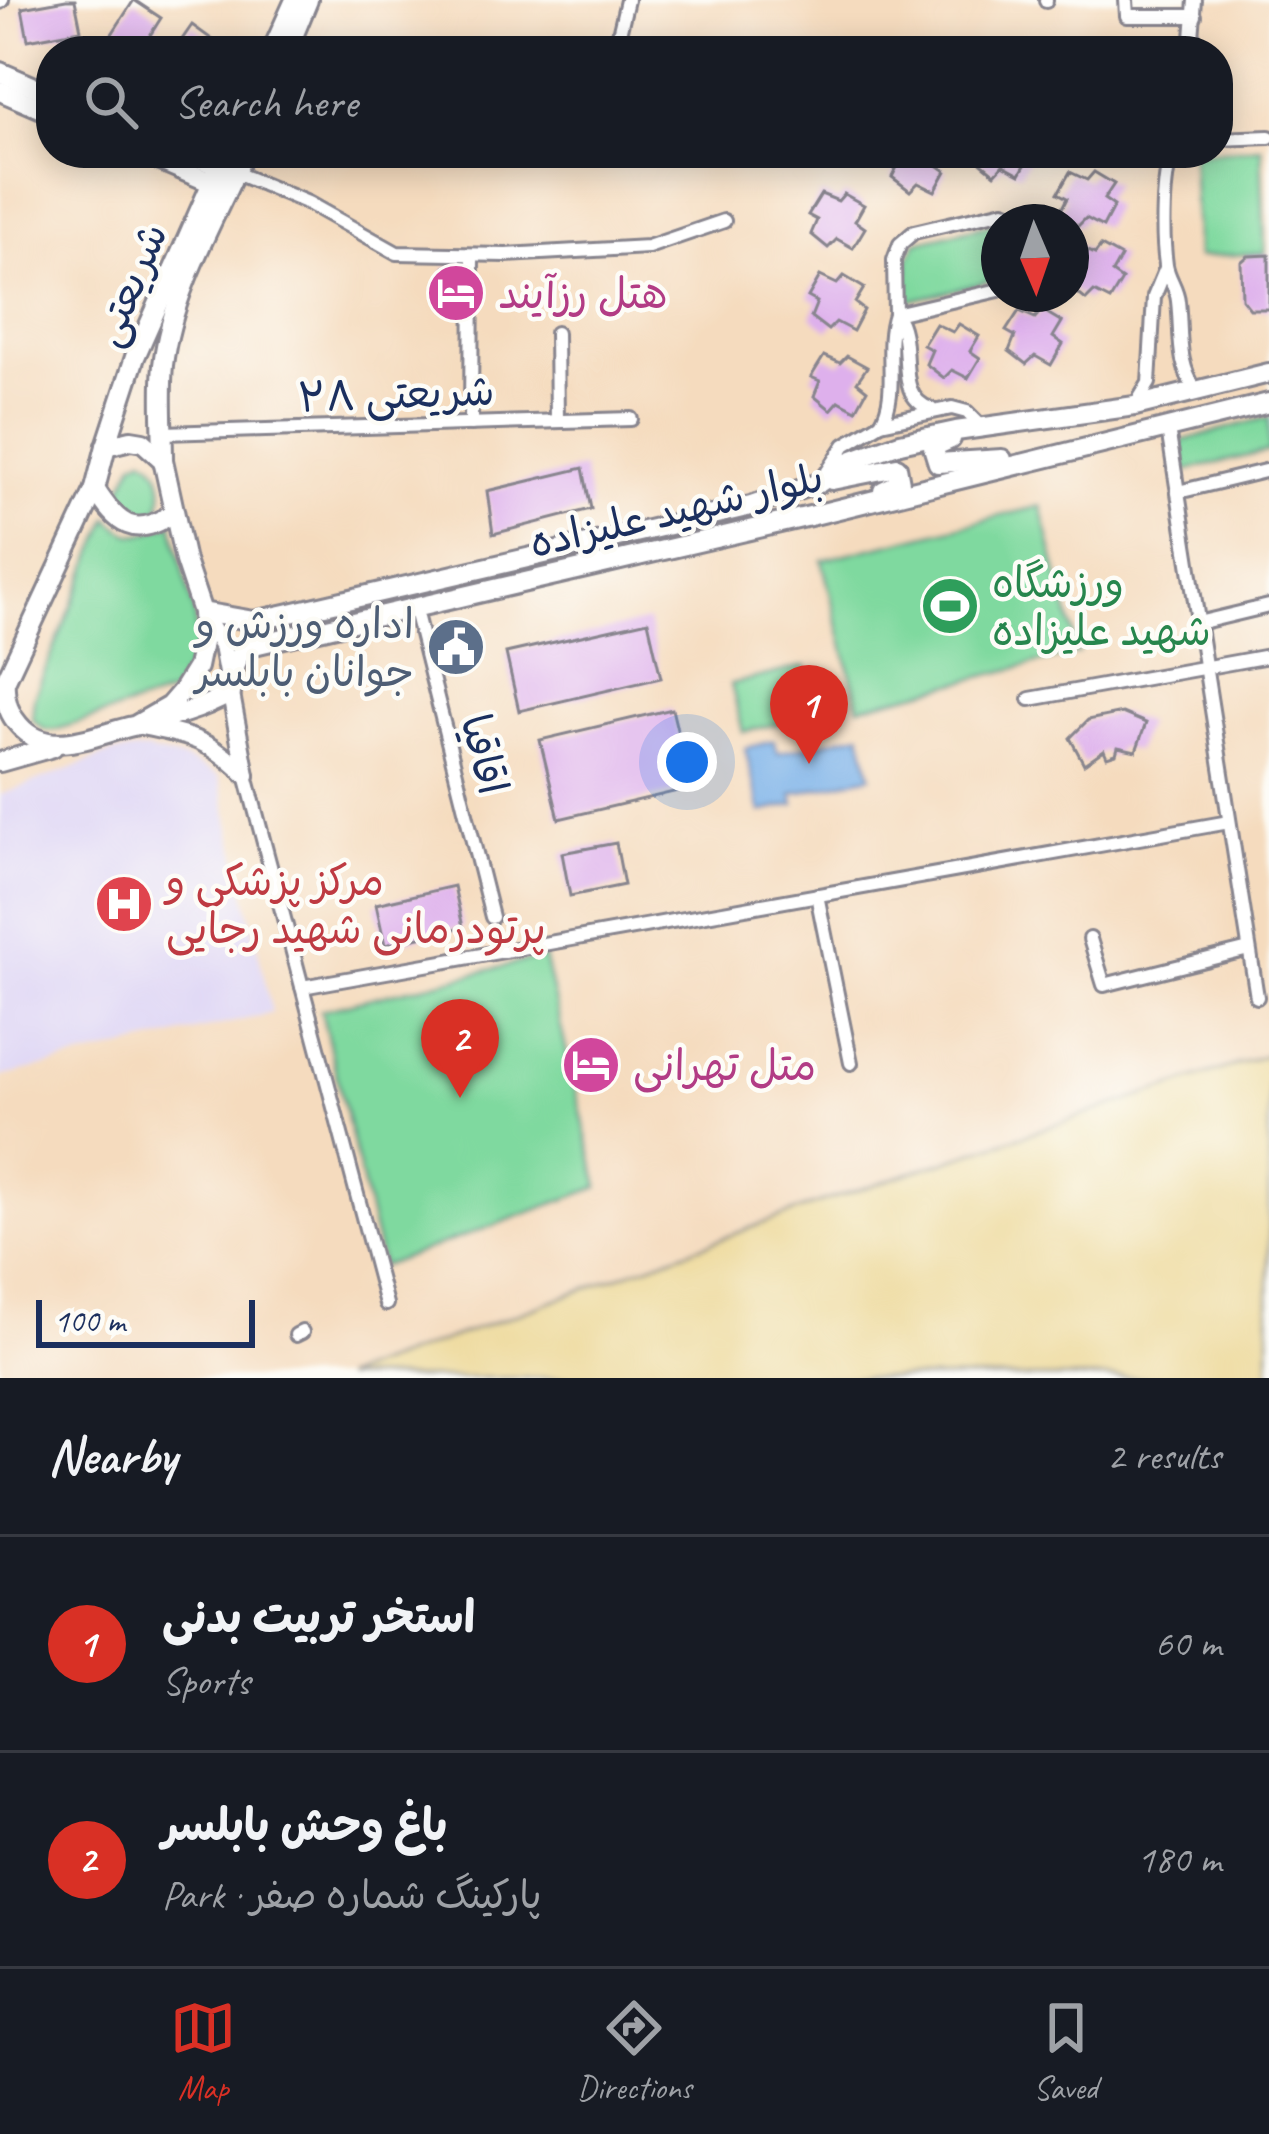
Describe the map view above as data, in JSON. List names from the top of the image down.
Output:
{
  "streets": {
    "main road": ["شریعتی", "بلوار شهید علیزاده"],
    "street": ["شریعتی ۲۸", "اقاقیا"]
  },
  "crossings": [
    ["شریعتی", "شریعتی ۲۸"],
    ["بلوار شهید علیزاده", "اقاقیا"]
  ],
  "places": {
    "hotel": ["هتل رزآیند", "متل تهرانی"],
    "sports": ["ورزشگاه شهید علیزاده"],
    "public building": ["اداره ورزش و جوانان بابلسر"],
    "hospital": ["مرکز پزشکی و پرتودرمانی شهید رجایی"]
  },
  "scale_bar": "100 m",
  "north": "bottom",
  "page": {
    "search": "Search here",
    "pins": ["1", "2"],
    "scale": "100 m",
    "heading": ["Nearby", "2 results"],
    "list": [
      {
        "mark": "1",
        "name": "استخر تربیت بدنی",
        "note": "Sports",
        "value": "60 m"
      },
      {
        "mark": "2",
        "name": "باغ وحش بابلسر",
        "note": "Park · پارکینگ شماره صفر",
        "value": "180 m"
      }
    ],
    "nav": ["Map", "Directions", "Saved"]
  }
}
